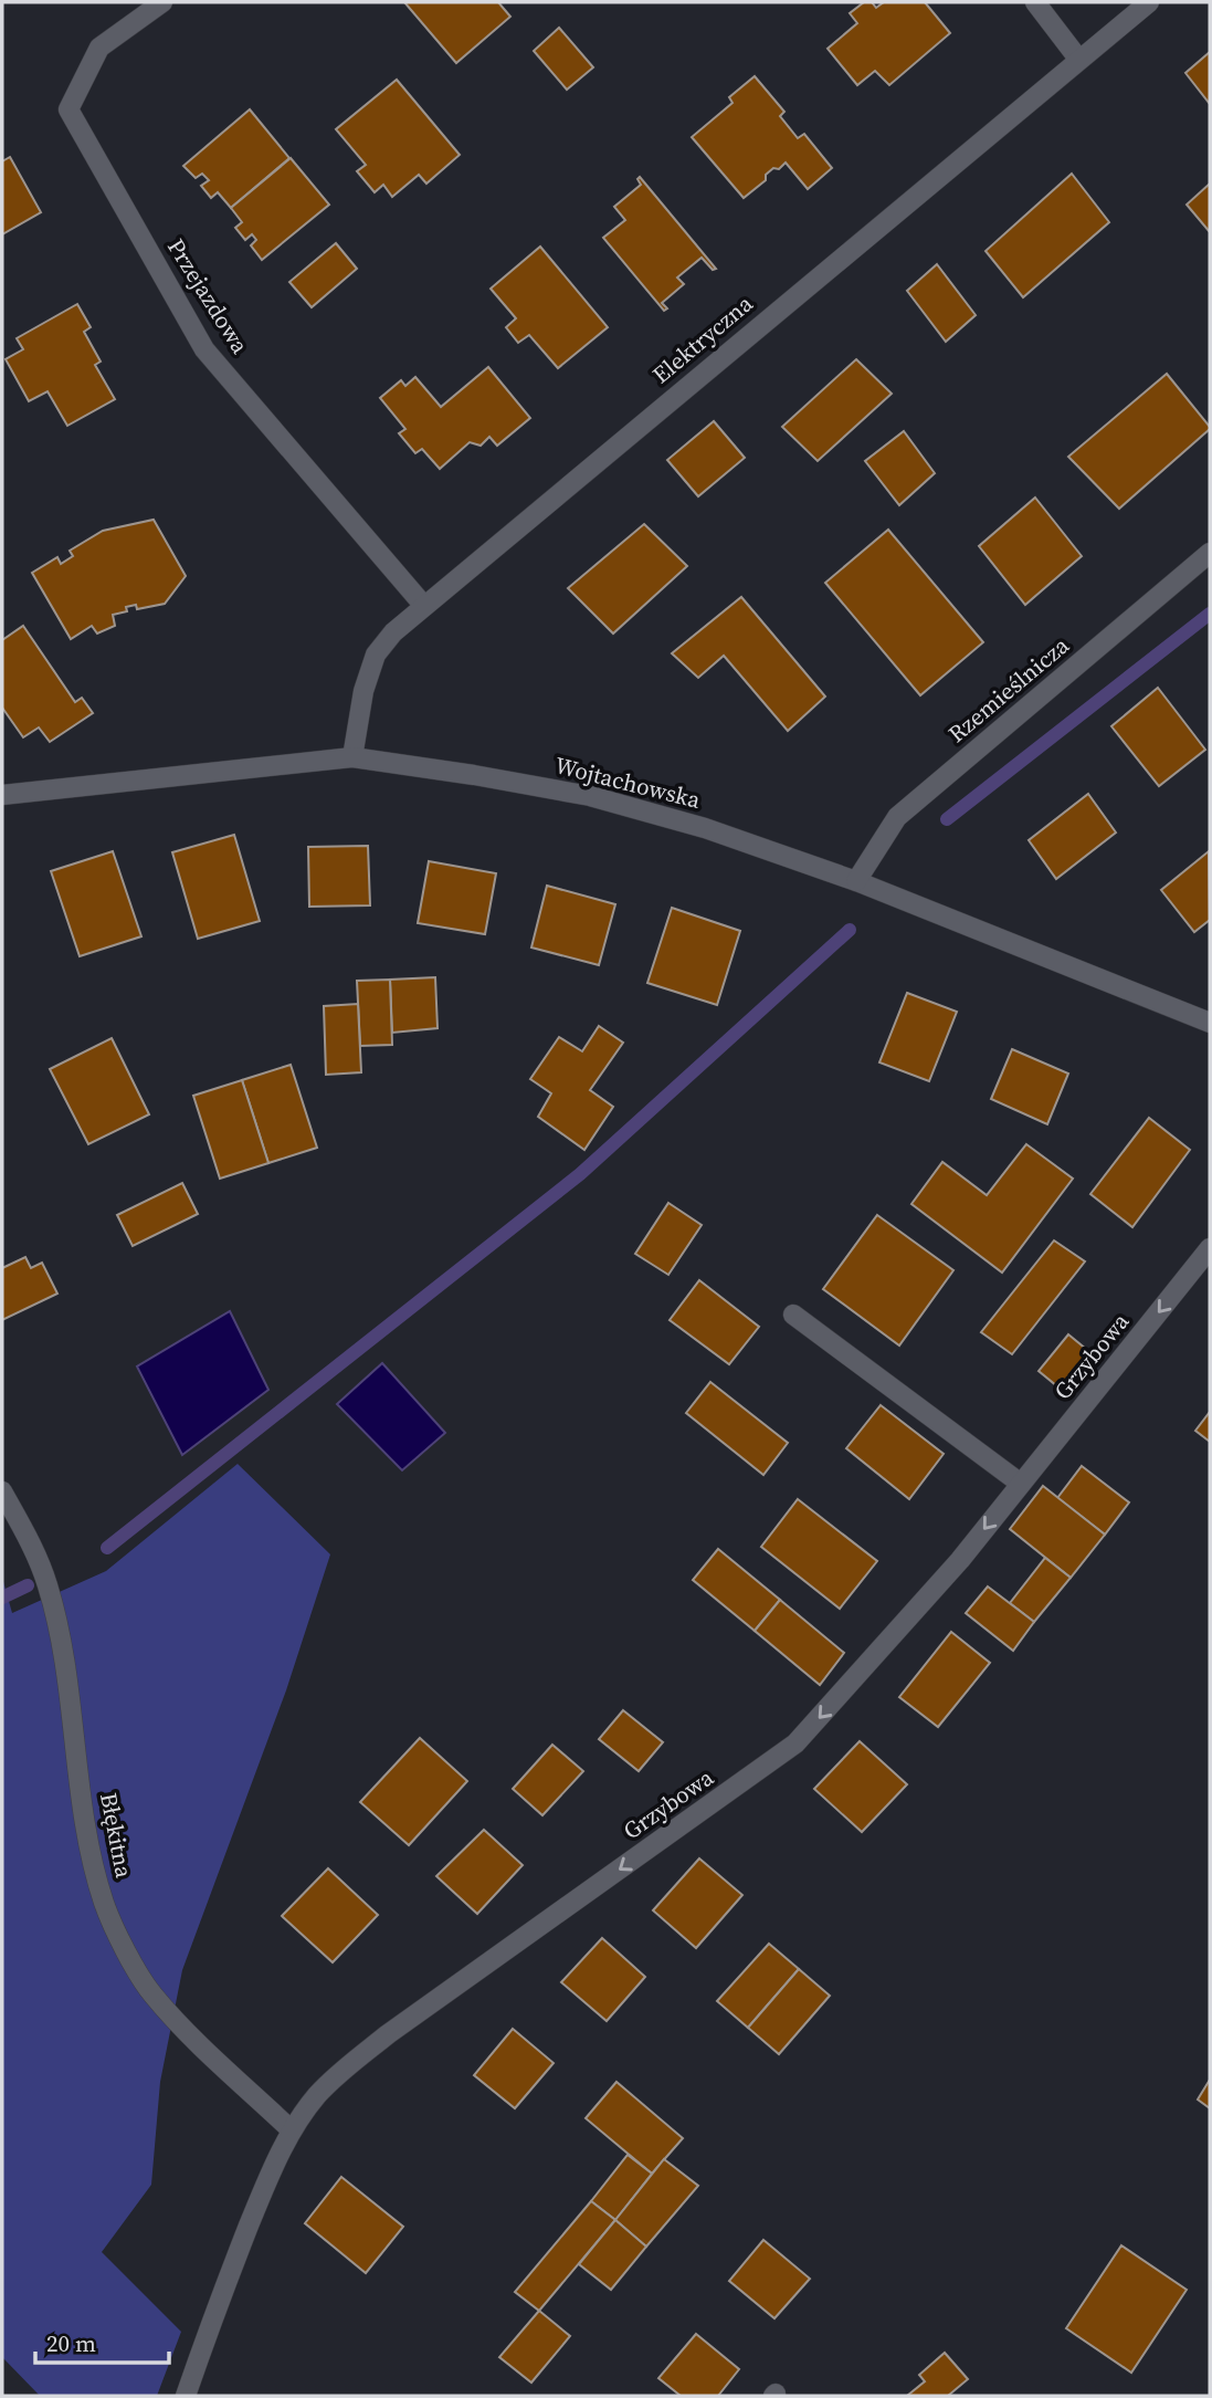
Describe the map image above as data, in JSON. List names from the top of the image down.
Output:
{
  "streets": {
    "street": [
      "Przejazdowa",
      "Elektryczna",
      "Rzemieślnicza",
      "Wojtachowska",
      "Grzybowa",
      "Błękitna"
    ]
  },
  "crossings": [
    ["Przejazdowa", "Elektryczna"],
    ["Elektryczna", "Wojtachowska"],
    ["Rzemieślnicza", "Wojtachowska"],
    ["Grzybowa", "Błękitna"]
  ],
  "one_way": ["Grzybowa"],
  "scale_bar": "20 m"
}
